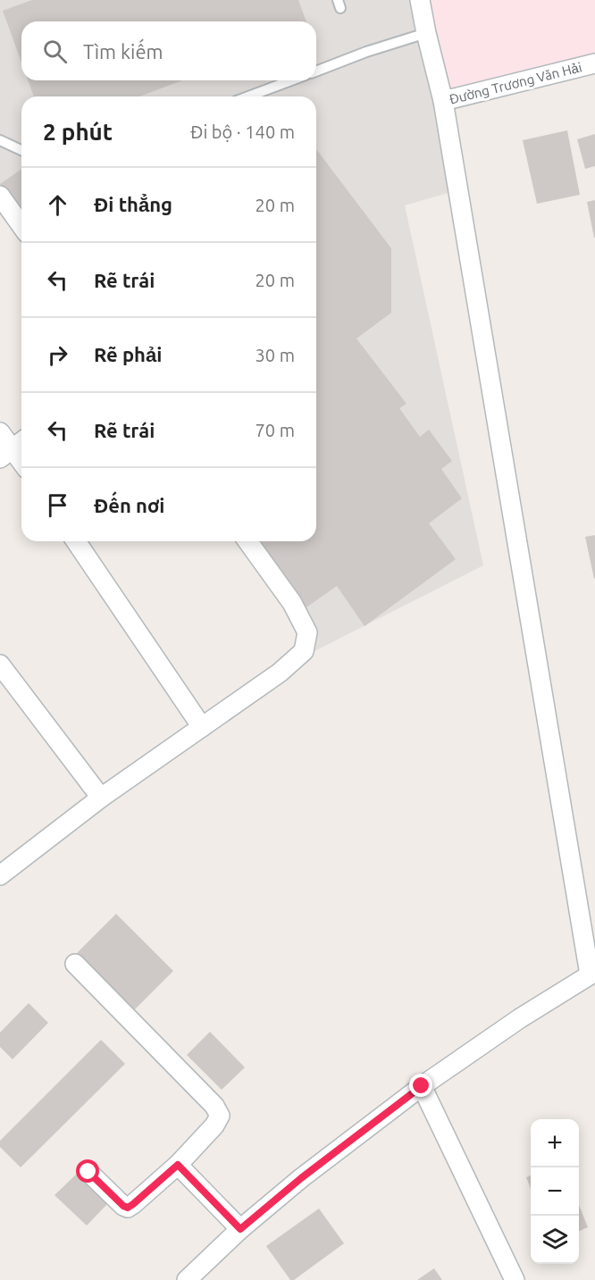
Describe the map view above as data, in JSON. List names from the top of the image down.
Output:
{
  "streets": {
    "street": ["Đường Trương Văn Hải"]
  },
  "page": {
    "search": "Tìm kiếm",
    "heading": ["2 phút", "Đi bộ · 140 m"],
    "list": [
      ["Đi thẳng", "20 m"],
      ["Rẽ trái", "20 m"],
      ["Rẽ phải", "30 m"],
      ["Rẽ trái", "70 m"],
      "Đến nơi"
    ],
    "map_buttons": ["+", "−"]
  }
}
